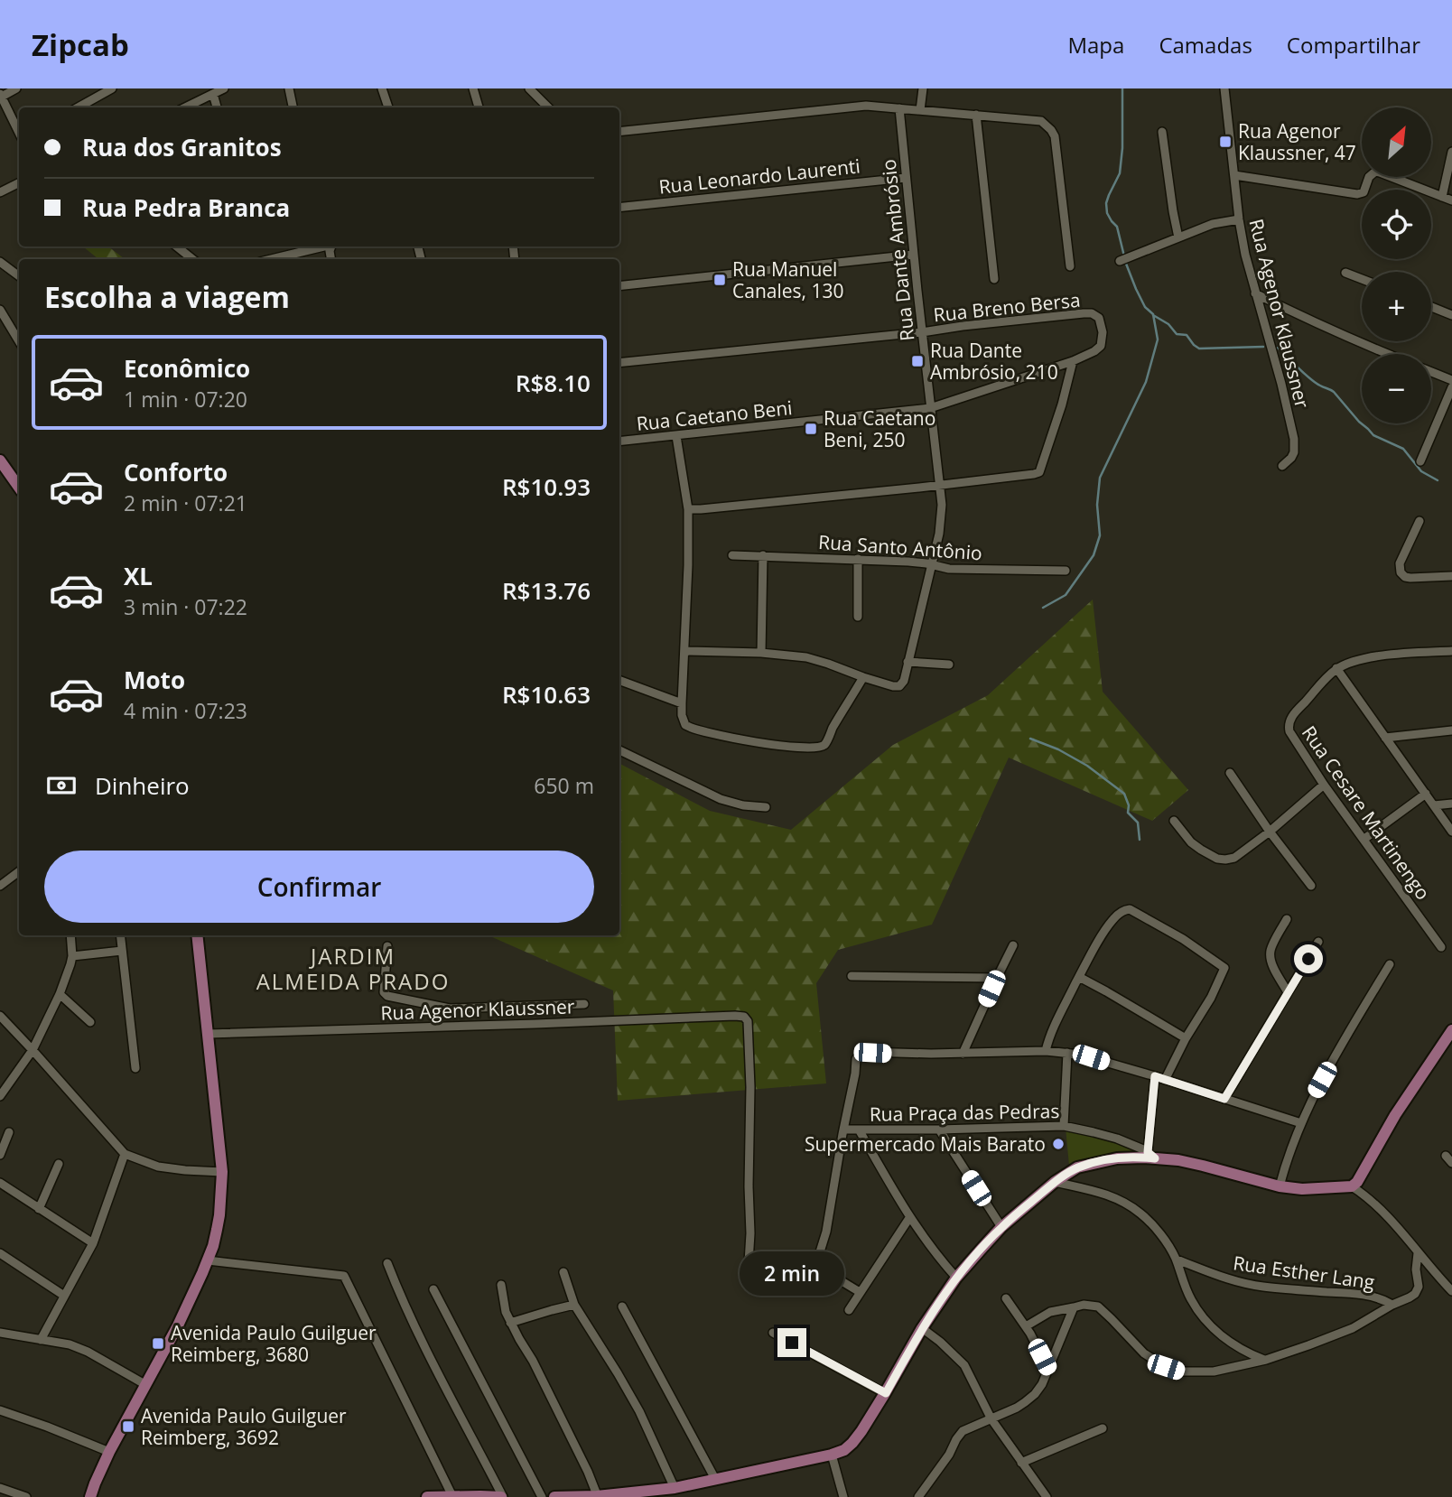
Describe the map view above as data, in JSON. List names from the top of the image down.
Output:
{
  "streets": {
    "street": [
      "Rua Leonardo Laurenti",
      "Rua Dante Ambrósio",
      "Rua Breno Bersa",
      "Rua Agenor Klaussner",
      "Rua Caetano Beni",
      "Rua Santo Antônio",
      "Rua Cesare Martinengo",
      "Rua Praça das Pedras",
      "Rua Esther Lang"
    ]
  },
  "crossings": [
    ["Rua Leonardo Laurenti", "Rua Dante Ambrósio"],
    ["Rua Dante Ambrósio", "Rua Breno Bersa"],
    ["Rua Dante Ambrósio", "Rua Caetano Beni"],
    ["Rua Dante Ambrósio", "Rua Santo Antônio"],
    ["Rua Breno Bersa", "Rua Caetano Beni"]
  ],
  "districts": ["JARDIM ALMEIDA PRADO"],
  "places": {
    "transit": [
      "Rua Agenor Klaussner, 47",
      "Rua Manuel Canales, 130",
      "Rua Dante Ambrósio, 210",
      "Rua Caetano Beni, 250",
      "Avenida Paulo Guilguer Reimberg, 3680",
      "Avenida Paulo Guilguer Reimberg, 3692"
    ],
    "other": ["Supermercado Mais Barato"]
  },
  "north": "top right",
  "page": {
    "header": "Zipcab",
    "nav": ["Mapa", "Camadas", "Compartilhar"],
    "map_buttons": ["+", "−"],
    "banner": ["Rua dos Granitos", "Rua Pedra Branca"],
    "heading": "Escolha a viagem",
    "list": [
      {
        "name": "Econômico",
        "note": "1 min · 07:20",
        "value": "R$8.10"
      },
      {
        "name": "Conforto",
        "note": "2 min · 07:21",
        "value": "R$10.93"
      },
      {
        "name": "XL",
        "note": "3 min · 07:22",
        "value": "R$13.76"
      },
      {
        "name": "Moto",
        "note": "4 min · 07:23",
        "value": "R$10.63"
      }
    ],
    "pay": ["Dinheiro", "650 m"],
    "buttons": "Confirmar",
    "bubble": "2 min"
  }
}
